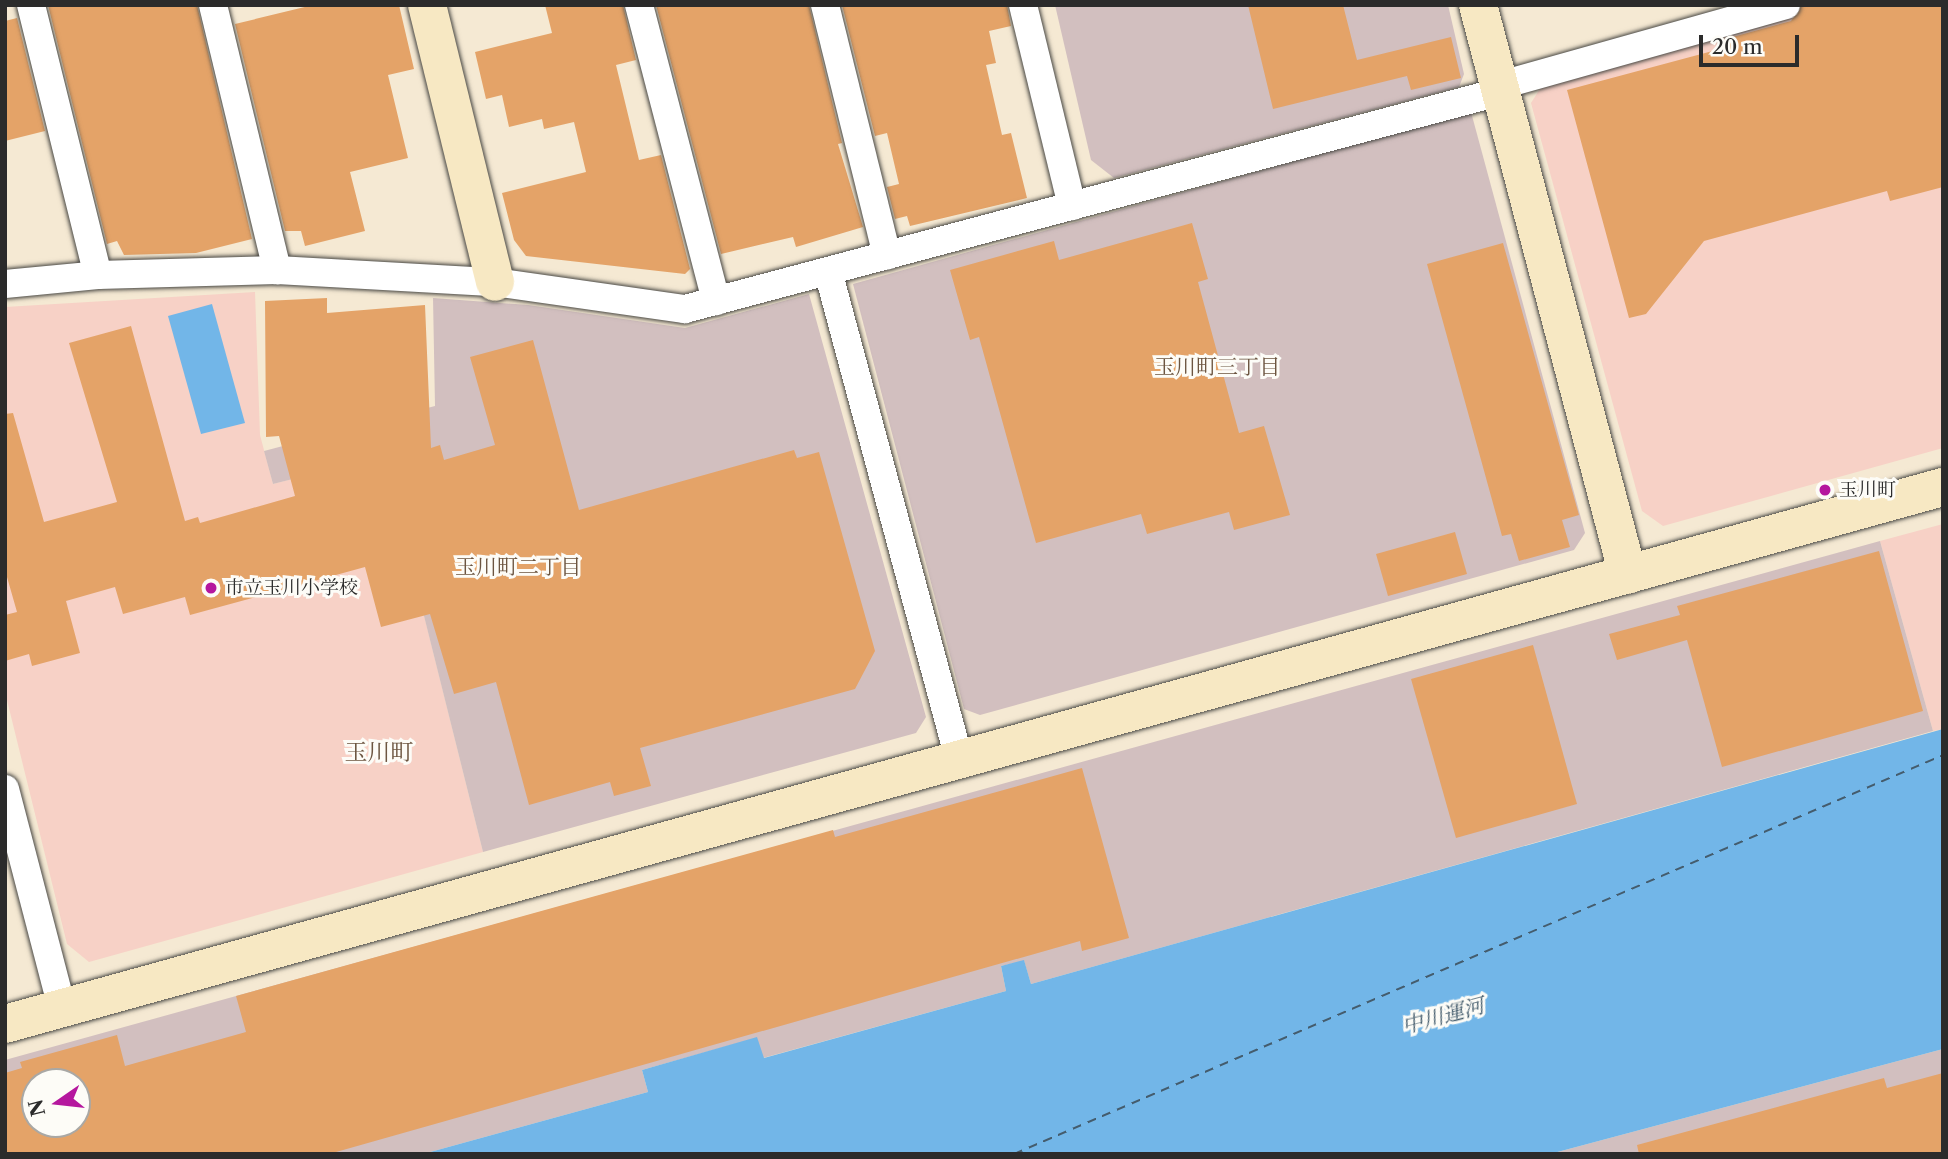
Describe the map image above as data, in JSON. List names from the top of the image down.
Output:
{
  "districts": ["玉川町三丁目", "玉川町二丁目", "玉川町"],
  "water": ["中川運河"],
  "places": ["玉川町", "市立玉川小学校"],
  "scale_bar": "20 m",
  "north": "left"
}
